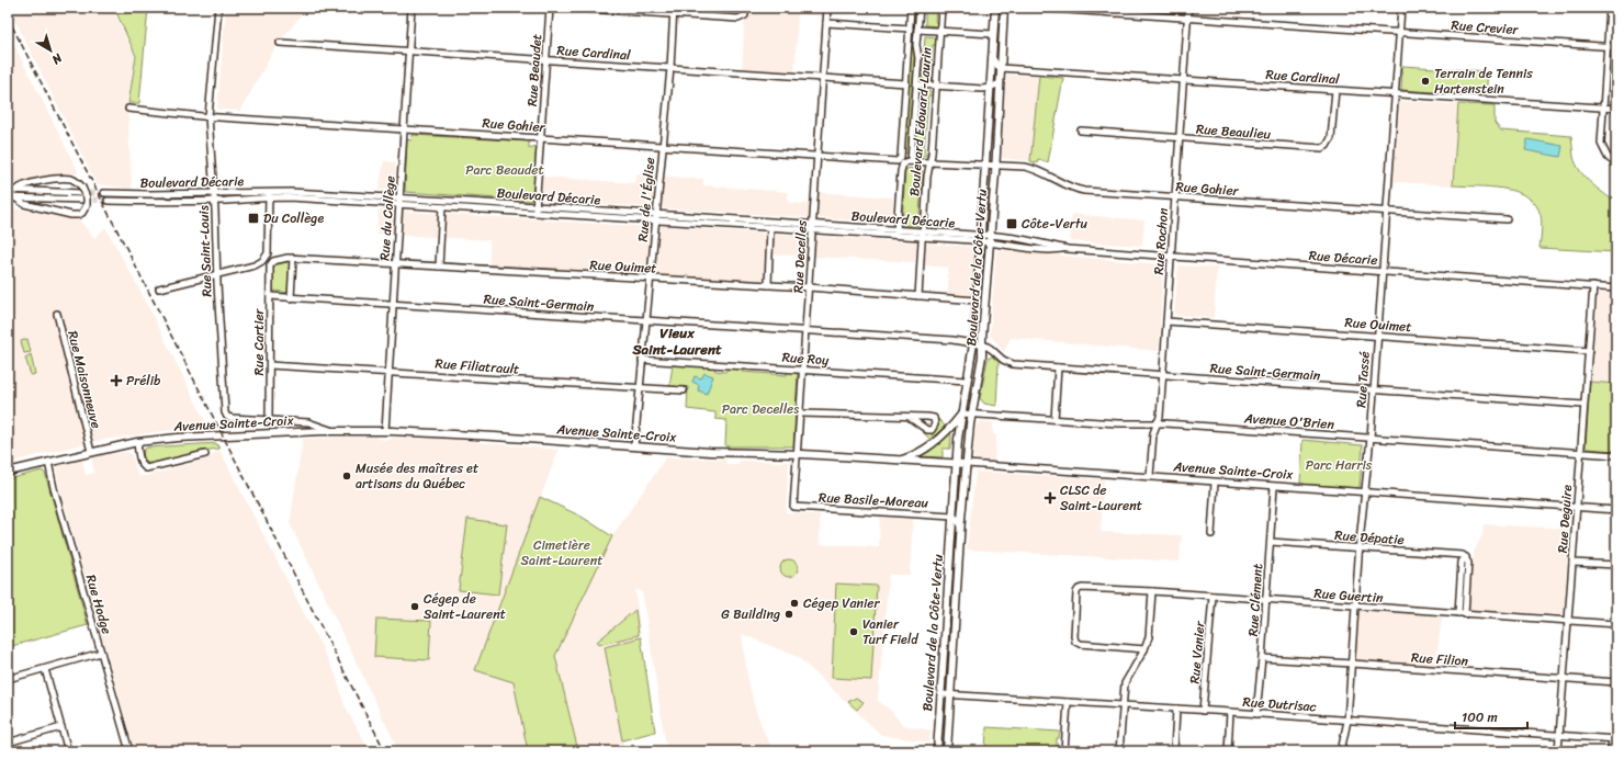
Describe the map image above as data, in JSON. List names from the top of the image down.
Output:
{
  "streets": {
    "main road": ["Boulevard de la Côte-Vertu", "Avenue Sainte-Croix"],
    "street": [
      "Rue Crevier",
      "Rue Cardinal",
      "Rue Beaudet",
      "Boulevard Edouard-Laurin",
      "Rue Gohier",
      "Rue Beaulieu",
      "Boulevard Décarie",
      "Rue de l'Église",
      "Rue du Collège",
      "Rue Rochon",
      "Rue Saint-Louis",
      "Rue Decelles",
      "Rue Décarie",
      "Rue Ouimet",
      "Rue Saint-Germain",
      "Rue Cartier",
      "Rue Roy",
      "Rue Filiatrault",
      "Rue Maisonneuve",
      "Rue Tassé",
      "Avenue O'Brien",
      "Rue Basile-Moreau",
      "Rue Deguire",
      "Rue Dépatie",
      "Rue Guertin",
      "Rue Clément",
      "Rue Hodge",
      "Rue Vanier",
      "Rue Filion",
      "Rue Dutrisac"
    ]
  },
  "crossings": [
    ["Rue Crevier", "Rue Rochon"],
    ["Rue Crevier", "Rue Tassé"],
    ["Rue Cardinal", "Rue Beaudet"],
    ["Rue Cardinal", "Boulevard Edouard-Laurin"],
    ["Rue Cardinal", "Rue Beaulieu"],
    ["Rue Cardinal", "Rue de l'Église"],
    ["Rue Cardinal", "Rue du Collège"],
    ["Rue Cardinal", "Rue Rochon"],
    ["Rue Cardinal", "Rue Decelles"],
    ["Rue Cardinal", "Boulevard de la Côte-Vertu"],
    ["Rue Cardinal", "Rue Tassé"],
    ["Rue Beaudet", "Rue Gohier"],
    ["Rue Beaudet", "Boulevard Décarie"],
    ["Boulevard Edouard-Laurin", "Rue Gohier"],
    ["Boulevard Edouard-Laurin", "Boulevard Décarie"],
    ["Boulevard Edouard-Laurin", "Rue Ouimet"],
    ["Rue Gohier", "Rue de l'Église"],
    ["Rue Gohier", "Rue du Collège"],
    ["Rue Gohier", "Rue Rochon"],
    ["Rue Gohier", "Rue Saint-Louis"],
    ["Rue Gohier", "Rue Decelles"],
    ["Rue Gohier", "Boulevard de la Côte-Vertu"],
    ["Rue Gohier", "Rue Tassé"],
    ["Rue Beaulieu", "Rue Rochon"],
    ["Boulevard Décarie", "Rue de l'Église"],
    ["Boulevard Décarie", "Rue du Collège"],
    ["Boulevard Décarie", "Rue Saint-Louis"],
    ["Boulevard Décarie", "Rue Decelles"],
    ["Boulevard Décarie", "Rue Décarie"],
    ["Boulevard Décarie", "Boulevard de la Côte-Vertu"],
    ["Rue de l'Église", "Rue Ouimet"],
    ["Rue de l'Église", "Rue Saint-Germain"],
    ["Rue de l'Église", "Rue Roy"],
    ["Rue de l'Église", "Rue Filiatrault"],
    ["Rue de l'Église", "Avenue Sainte-Croix"],
    ["Rue du Collège", "Rue Ouimet"],
    ["Rue du Collège", "Rue Saint-Germain"],
    ["Rue du Collège", "Rue Filiatrault"],
    ["Rue du Collège", "Avenue Sainte-Croix"],
    ["Rue Rochon", "Rue Décarie"],
    ["Rue Rochon", "Rue Ouimet"],
    ["Rue Rochon", "Rue Saint-Germain"],
    ["Rue Rochon", "Avenue O'Brien"],
    ["Rue Rochon", "Avenue Sainte-Croix"],
    ["Rue Saint-Louis", "Avenue Sainte-Croix"],
    ["Rue Decelles", "Rue Ouimet"],
    ["Rue Decelles", "Rue Saint-Germain"],
    ["Rue Decelles", "Rue Roy"],
    ["Rue Decelles", "Avenue Sainte-Croix"],
    ["Rue Decelles", "Rue Basile-Moreau"],
    ["Rue Décarie", "Boulevard de la Côte-Vertu"],
    ["Rue Décarie", "Rue Tassé"],
    ["Rue Décarie", "Rue Deguire"],
    ["Rue Ouimet", "Boulevard de la Côte-Vertu"],
    ["Rue Ouimet", "Rue Cartier"],
    ["Rue Ouimet", "Rue Tassé"],
    ["Rue Ouimet", "Rue Deguire"],
    ["Boulevard de la Côte-Vertu", "Rue Saint-Germain"],
    ["Boulevard de la Côte-Vertu", "Rue Roy"],
    ["Boulevard de la Côte-Vertu", "Avenue O'Brien"],
    ["Boulevard de la Côte-Vertu", "Avenue Sainte-Croix"],
    ["Boulevard de la Côte-Vertu", "Rue Basile-Moreau"],
    ["Boulevard de la Côte-Vertu", "Rue Dutrisac"],
    ["Rue Saint-Germain", "Rue Cartier"],
    ["Rue Saint-Germain", "Rue Tassé"],
    ["Rue Saint-Germain", "Rue Deguire"],
    ["Rue Cartier", "Rue Filiatrault"],
    ["Rue Cartier", "Avenue Sainte-Croix"],
    ["Rue Maisonneuve", "Avenue Sainte-Croix"],
    ["Rue Tassé", "Avenue O'Brien"],
    ["Rue Tassé", "Avenue Sainte-Croix"],
    ["Rue Tassé", "Rue Dépatie"],
    ["Rue Tassé", "Rue Guertin"],
    ["Rue Tassé", "Rue Filion"],
    ["Rue Tassé", "Rue Dutrisac"],
    ["Avenue O'Brien", "Avenue Sainte-Croix"],
    ["Avenue O'Brien", "Rue Deguire"],
    ["Avenue Sainte-Croix", "Rue Deguire"],
    ["Avenue Sainte-Croix", "Rue Clément"],
    ["Avenue Sainte-Croix", "Rue Hodge"],
    ["Rue Deguire", "Rue Guertin"],
    ["Rue Deguire", "Rue Filion"],
    ["Rue Deguire", "Rue Dutrisac"],
    ["Rue Dépatie", "Rue Guertin"],
    ["Rue Dépatie", "Rue Clément"],
    ["Rue Guertin", "Rue Clément"],
    ["Rue Guertin", "Rue Vanier"],
    ["Rue Clément", "Rue Filion"],
    ["Rue Clément", "Rue Dutrisac"],
    ["Rue Vanier", "Rue Dutrisac"]
  ],
  "districts": ["Vieux Saint-Laurent"],
  "parks": [
    "Parc Beaudet",
    "Parc Decelles",
    "Parc Harris",
    "Cimetière Saint-Laurent"
  ],
  "places": {
    "other": [
      "Terrain de Tennis Hartenstein",
      "Musée des maîtres et artisans du Québec",
      "Cégep Vanier",
      "Cégep de Saint-Laurent",
      "G Building",
      "Vanier Turf Field"
    ],
    "transit": ["Du Collège", "Côte-Vertu"],
    "health": ["Prélib", "CLSC de Saint-Laurent"]
  },
  "scale_bar": "100 m",
  "north": "bottom right"
}
